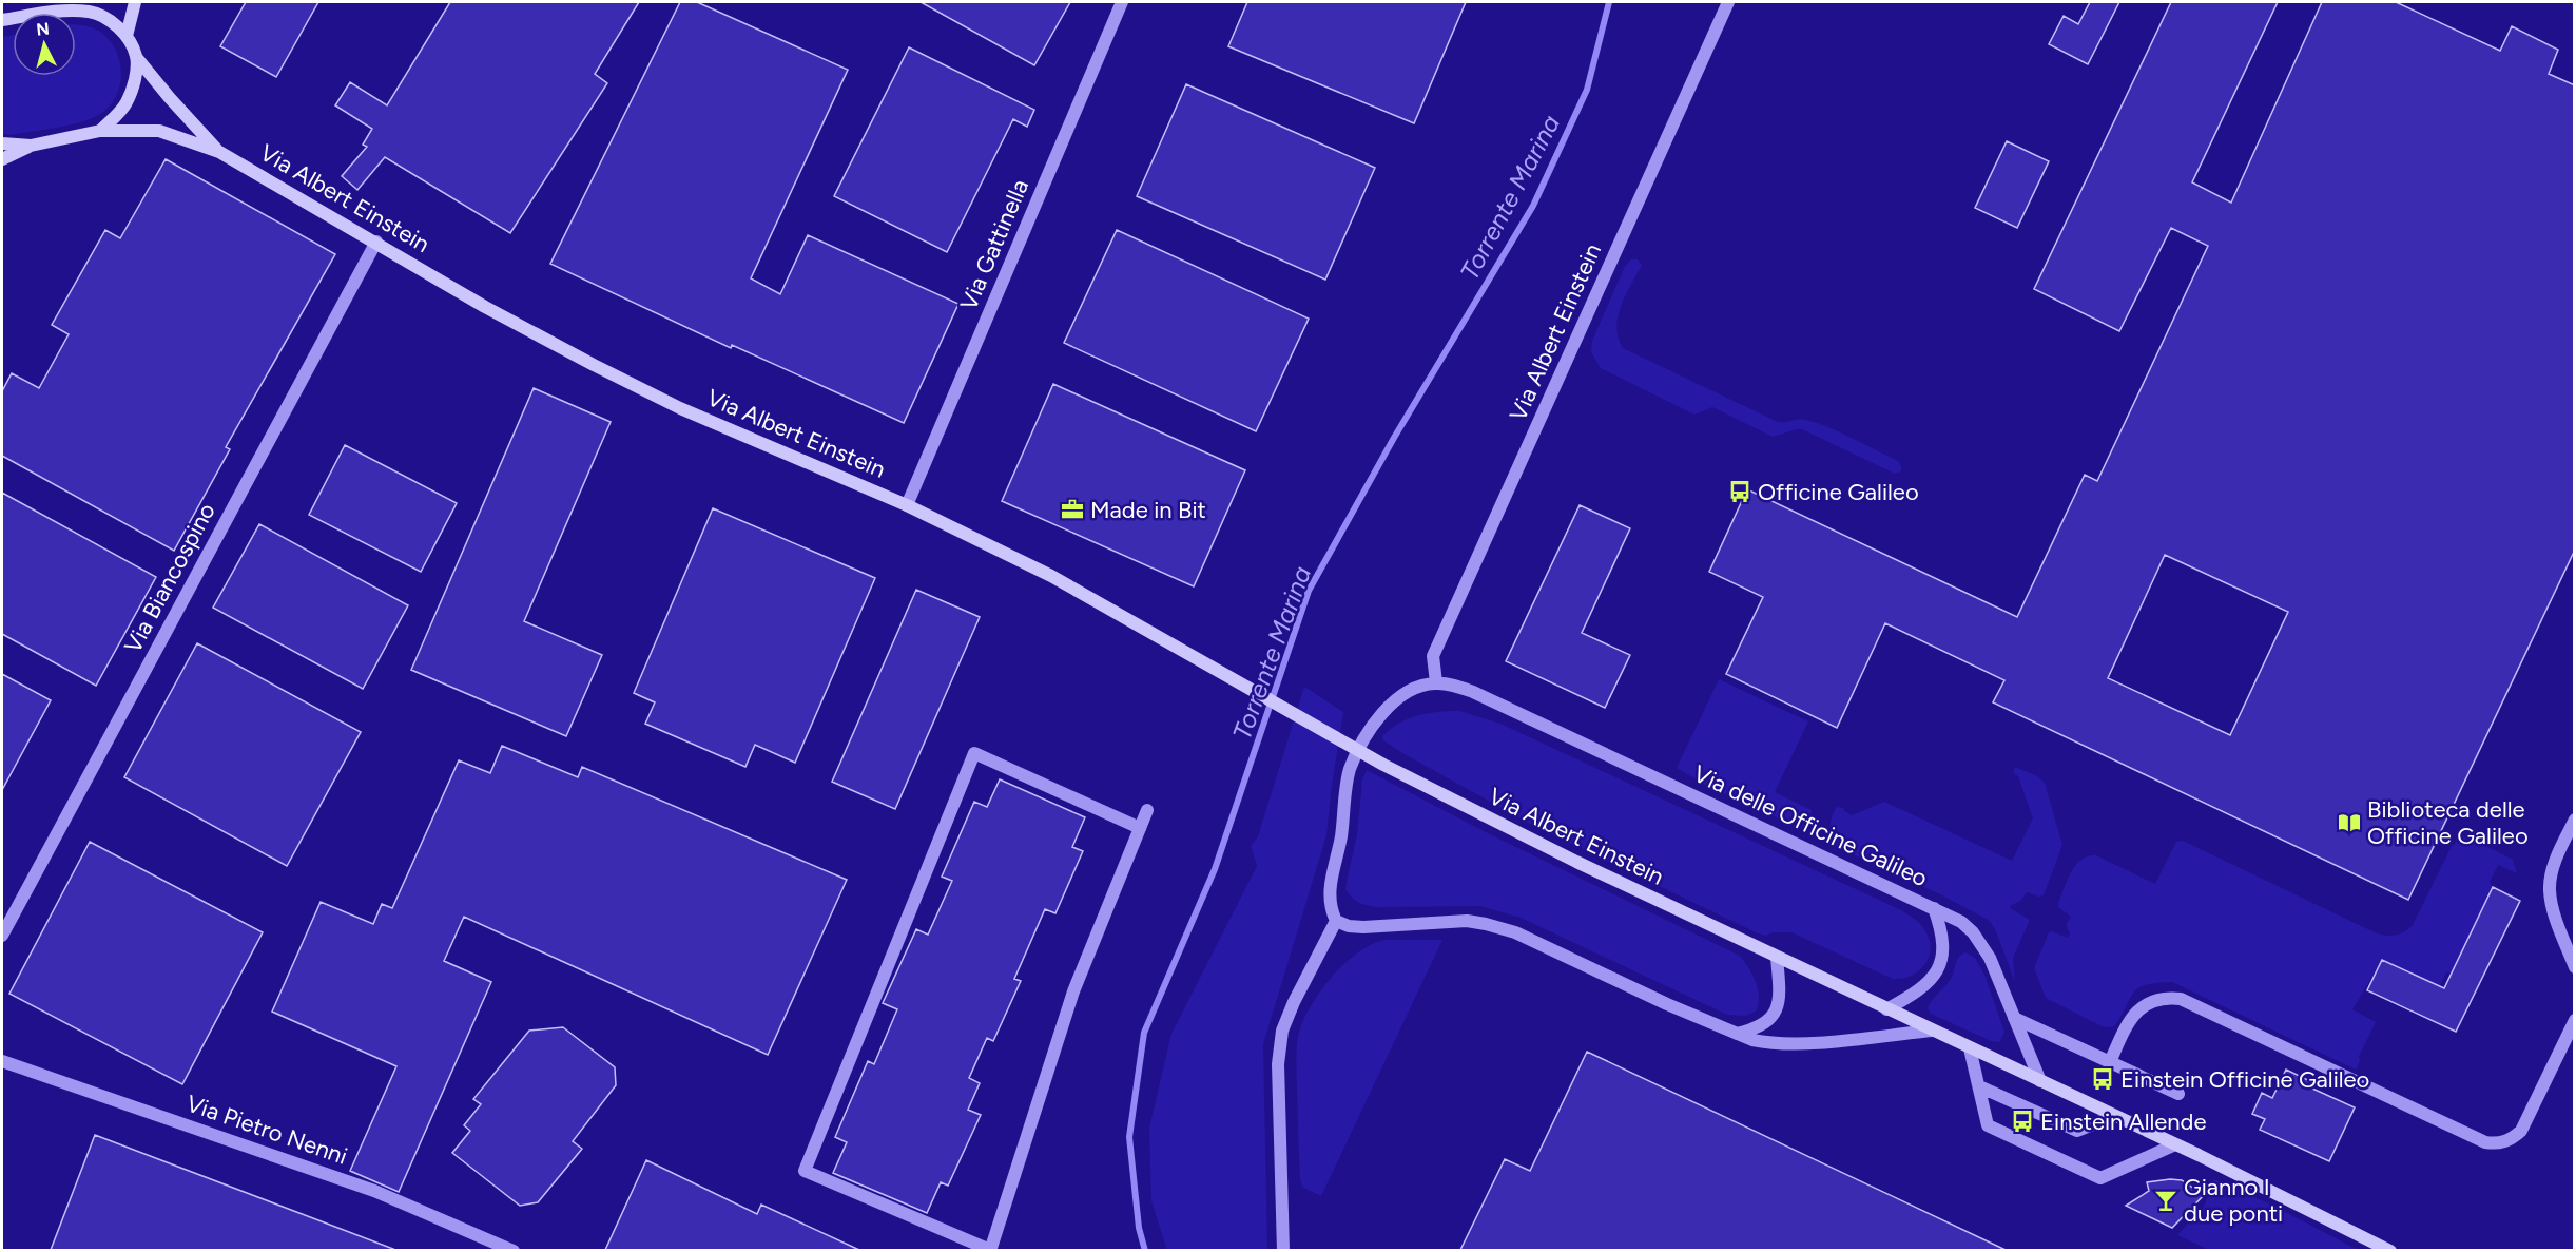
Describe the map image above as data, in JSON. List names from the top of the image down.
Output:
{
  "streets": {
    "street": [
      "Via Albert Einstein",
      "Via Gattinella",
      "Via Biancospino",
      "Via delle Officine Galileo",
      "Via Pietro Nenni"
    ]
  },
  "crossings": [
    ["Via Albert Einstein", "Via Gattinella"],
    ["Via Albert Einstein", "Via Biancospino"],
    ["Via Albert Einstein", "Via delle Officine Galileo"]
  ],
  "water": ["Torrente Marina"],
  "places": {
    "bus stop": ["Officine Galileo", "Einstein Officine Galileo", "Einstein Allende"],
    "office": ["Made in Bit"],
    "library": ["Biblioteca delle Officine Galileo"],
    "bar": ["Gianno I due ponti"]
  },
  "north": "top"
}
